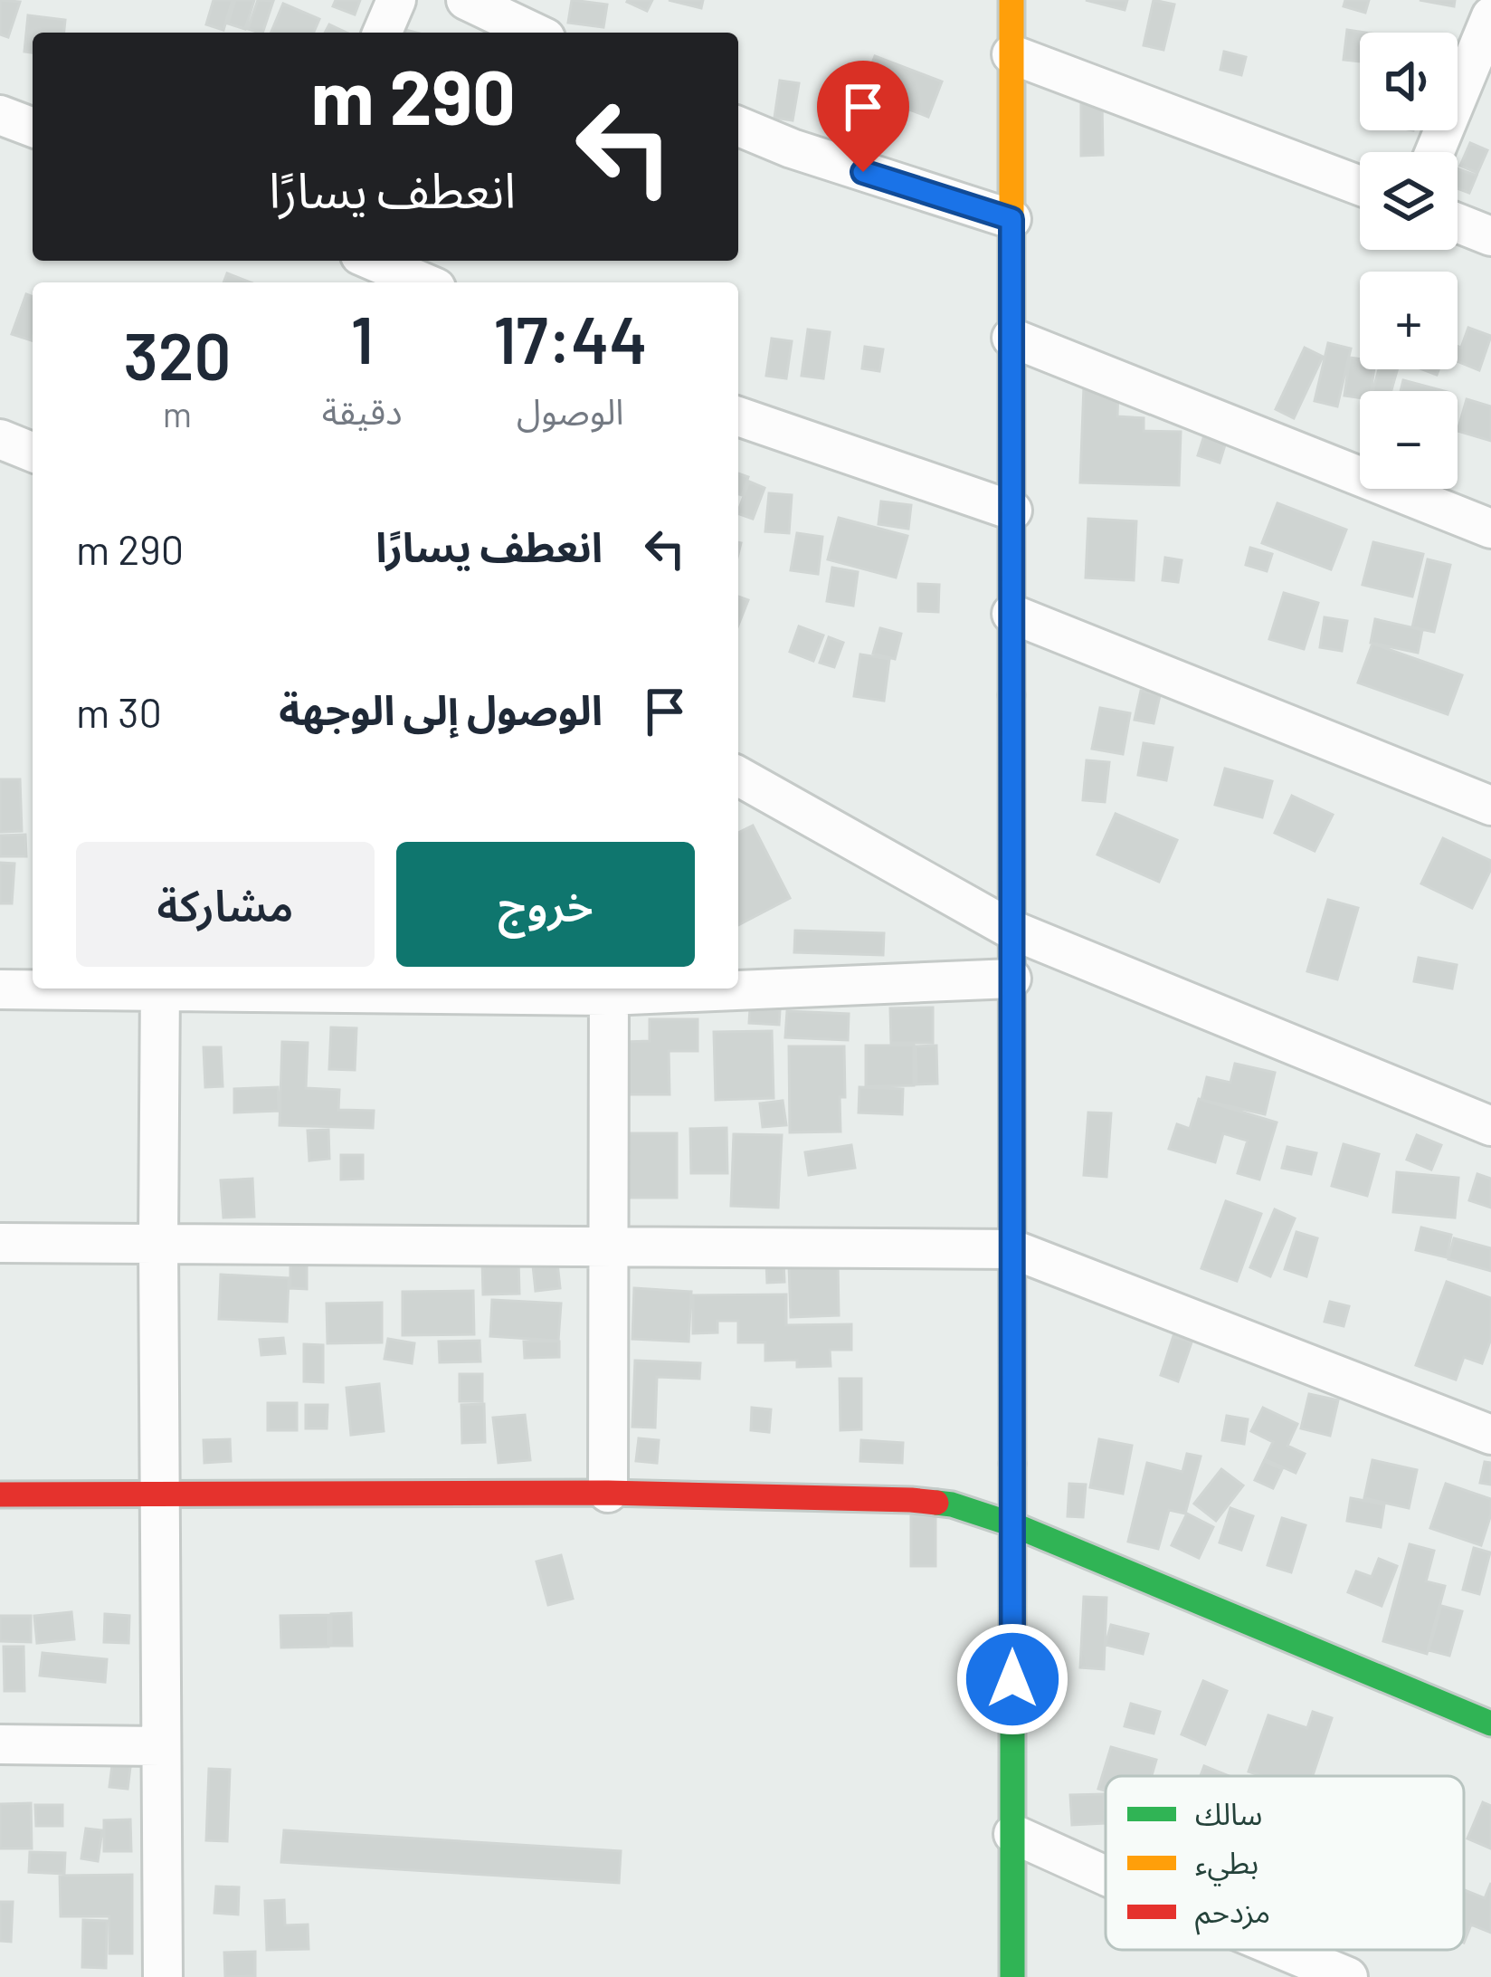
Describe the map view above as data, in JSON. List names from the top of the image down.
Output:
{
  "legend": ["سالك", "بطيء", "مزدحم"],
  "page": {
    "map_buttons": ["+", "−"],
    "turn": ["290 m", "انعطف يسارًا"],
    "eta": [
      "17:44",
      "الوصول",
      "1",
      "دقيقة",
      "320",
      "m"
    ],
    "list": [
      {
        "name": "انعطف يسارًا",
        "value": "290 m"
      },
      {
        "name": "الوصول إلى الوجهة",
        "value": "30 m"
      }
    ],
    "buttons": ["خروج", "مشاركة"]
  }
}
